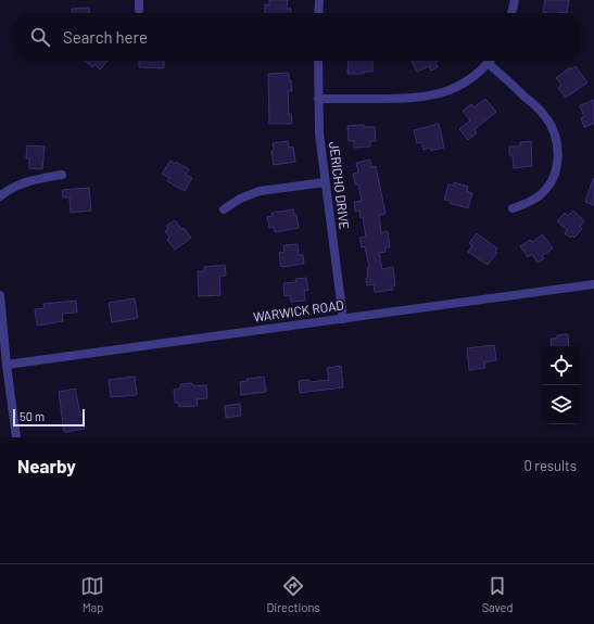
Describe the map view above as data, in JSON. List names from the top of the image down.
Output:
{
  "streets": {
    "street": ["JERICHO DRIVE", "WARWICK ROAD"]
  },
  "crossings": [
    ["JERICHO DRIVE", "WARWICK ROAD"]
  ],
  "scale_bar": "50 m",
  "page": {
    "search": "Search here",
    "scale": "50 m",
    "heading": ["Nearby", "0 results"],
    "nav": ["Map", "Directions", "Saved"]
  }
}
